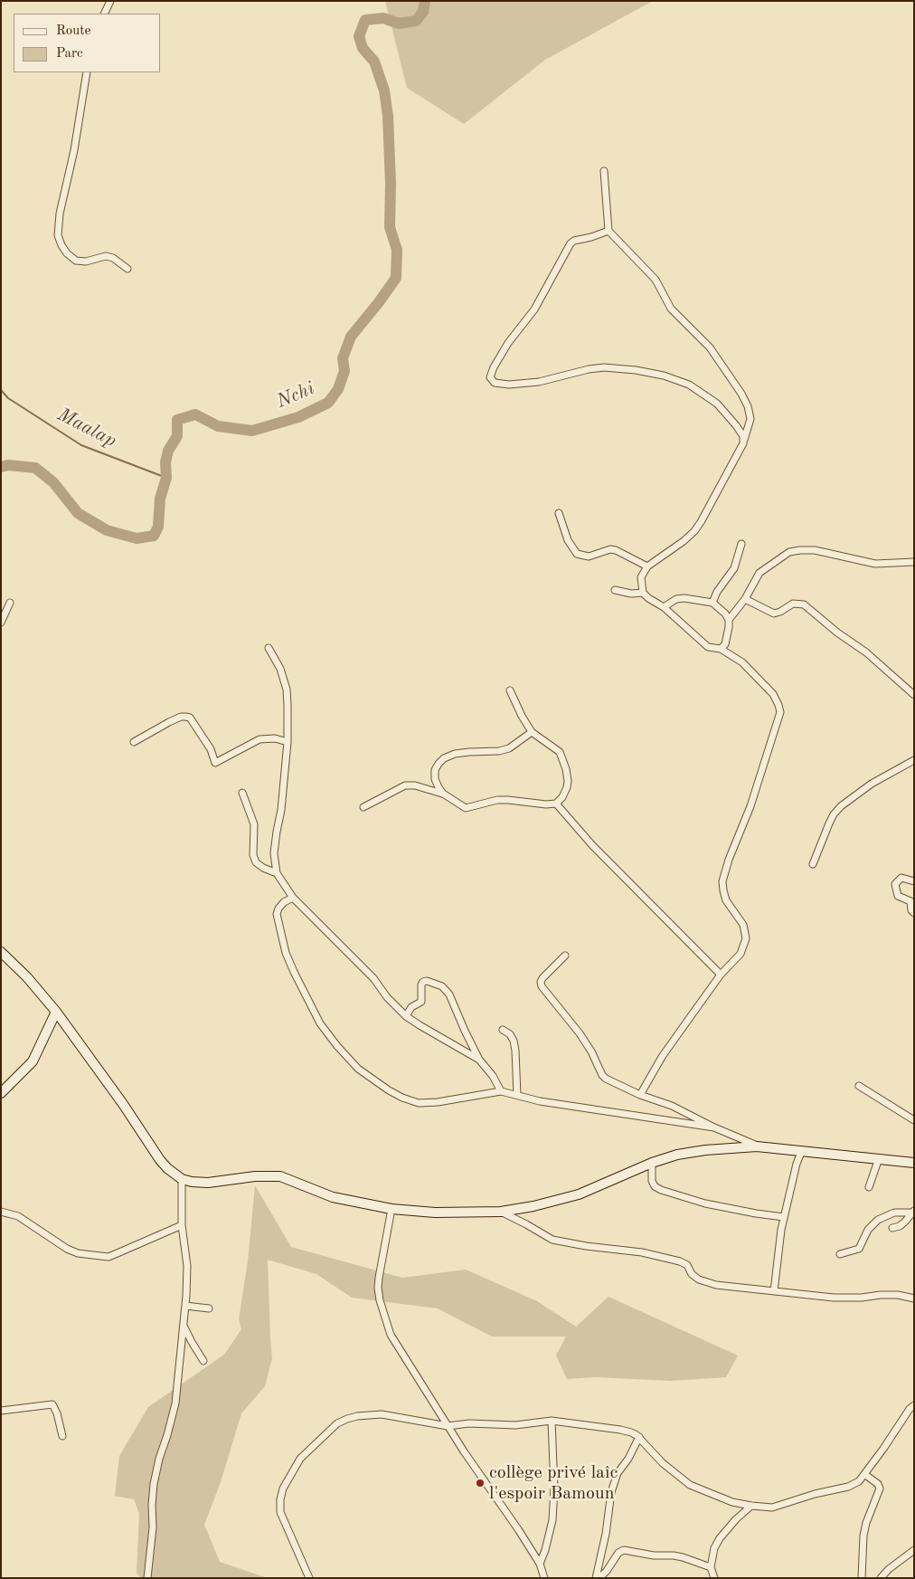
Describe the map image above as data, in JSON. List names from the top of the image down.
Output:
{
  "water": ["Nchi", "Maalap"],
  "places": ["collège privé laîc l'espoir Bamoun"],
  "legend": ["Route", "Parc"]
}
